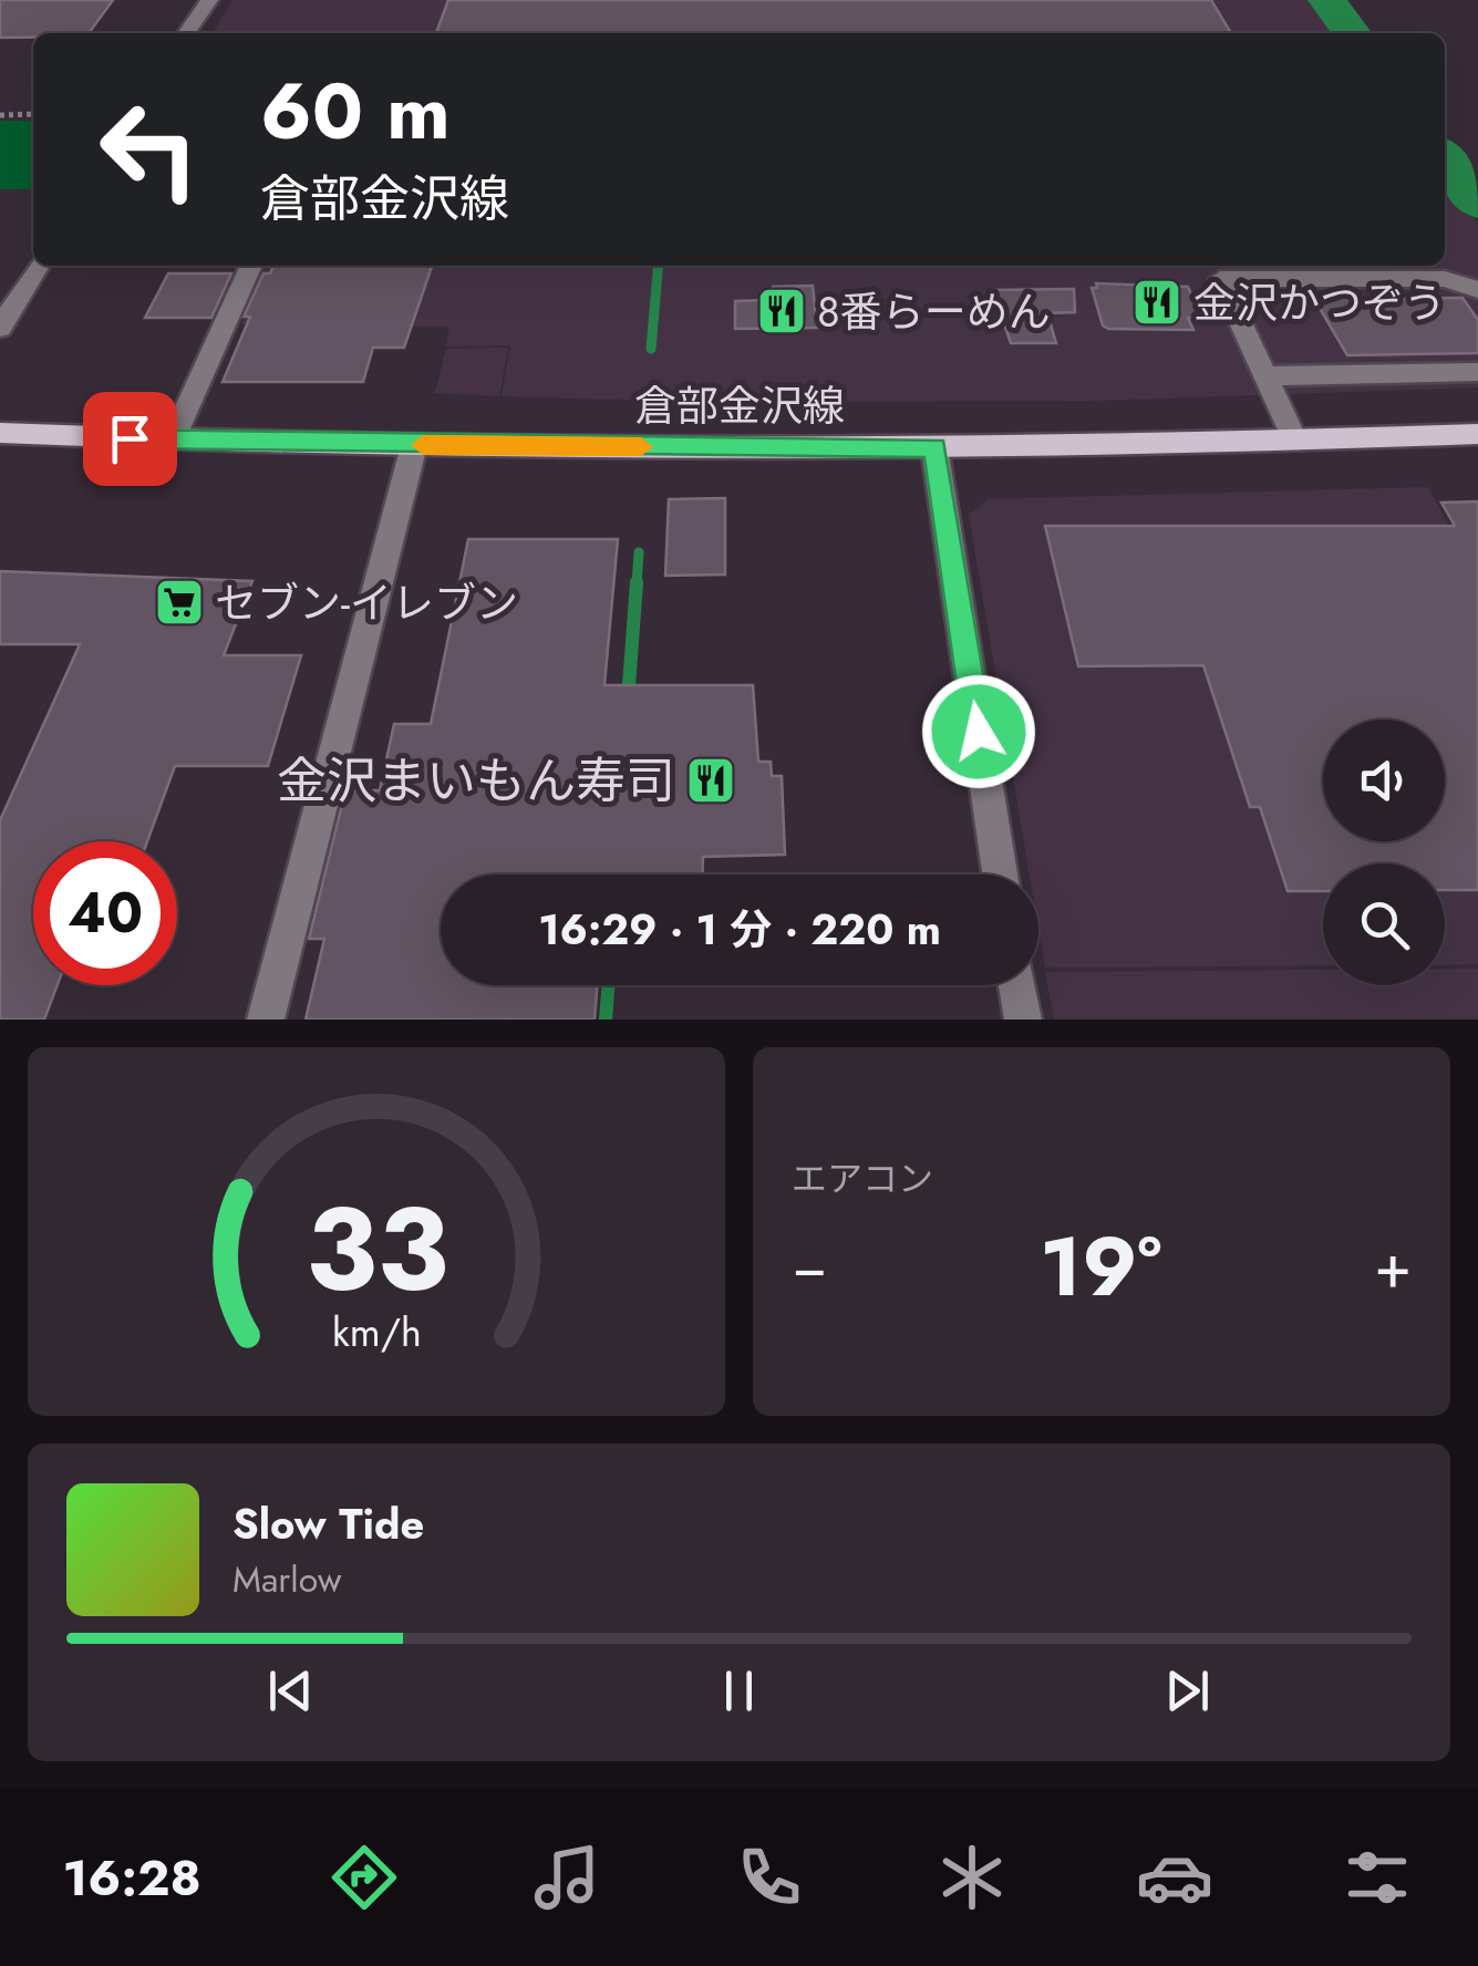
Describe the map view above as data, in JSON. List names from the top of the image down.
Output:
{
  "streets": {
    "main road": ["倉部金沢線"]
  },
  "places": {
    "restaurant": ["金沢かつぞう", "8番らーめん", "金沢まいもん寿司"],
    "supermarket": ["セブン-イレブン"]
  },
  "page": {
    "turn": ["60 m", "倉部金沢線"],
    "limit": "40",
    "trip": "16:29 · 1 分 · 220 m",
    "tile": "エアコン",
    "heat": ["−", "19°", "+"],
    "song": ["Slow Tide", "Marlow"],
    "tabs": "16:28",
    "gauge": ["33", "km/h"]
  }
}
